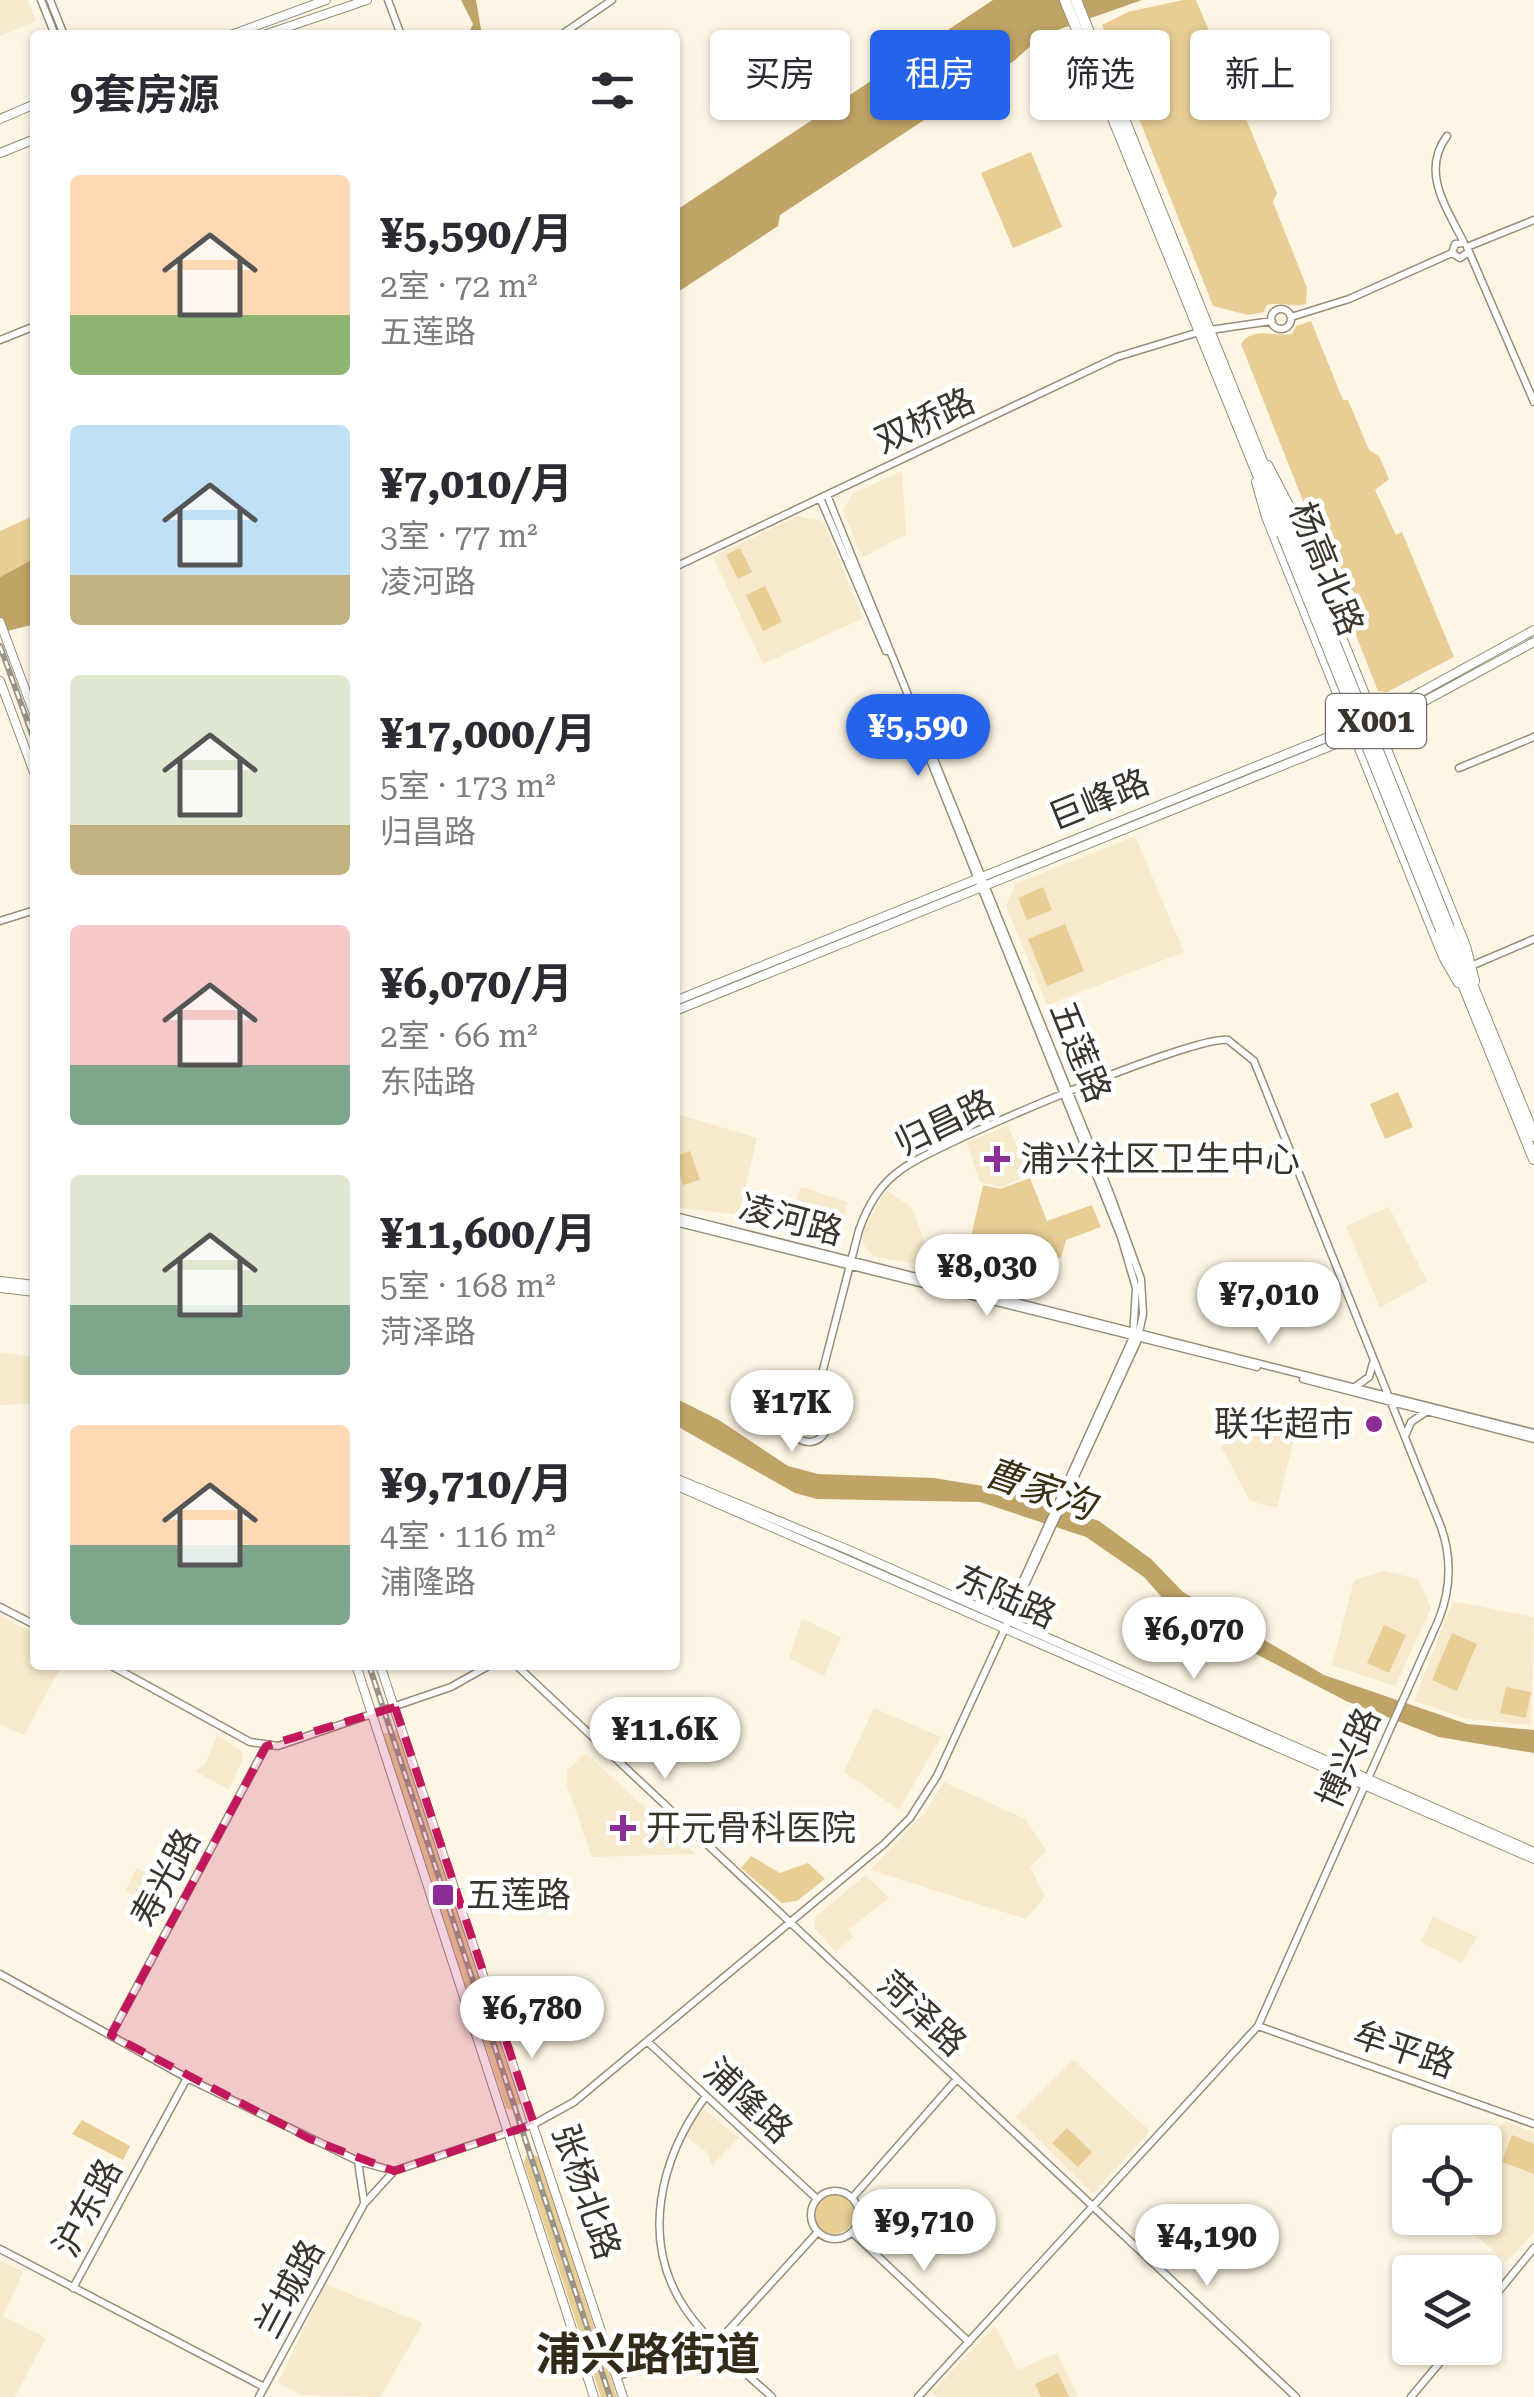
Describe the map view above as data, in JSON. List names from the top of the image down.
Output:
{
  "streets": {
    "highway": ["杨高北路", "X001"],
    "main road": ["巨峰路", "东陆路", "张杨北路"],
    "street": [
      "双桥路",
      "五莲路",
      "归昌路",
      "凌河路",
      "博兴路",
      "寿光路",
      "菏泽路",
      "牟平路",
      "浦隆路",
      "沪东路",
      "兰城路"
    ]
  },
  "crossings": [
    ["双桥路", "杨高北路"],
    ["双桥路", "五莲路"],
    ["杨高北路", "X001"],
    ["X001", "巨峰路"],
    ["巨峰路", "五莲路"],
    ["五莲路", "归昌路"],
    ["五莲路", "凌河路"],
    ["五莲路", "东陆路"],
    ["五莲路", "菏泽路"],
    ["五莲路", "浦隆路"],
    ["五莲路", "张杨北路"],
    ["五莲路", "兰城路"],
    ["归昌路", "凌河路"],
    ["归昌路", "博兴路"],
    ["凌河路", "博兴路"],
    ["东陆路", "博兴路"],
    ["博兴路", "菏泽路"],
    ["博兴路", "牟平路"]
  ],
  "districts": ["浦兴路街道"],
  "water": ["曹家沟"],
  "places": {
    "health": ["浦兴社区卫生中心", "开元骨科医院"],
    "other": ["联华超市"],
    "transit": ["五莲路"]
  },
  "page": {
    "chip": [
      "买房",
      "租房",
      "筛选",
      "新上"
    ],
    "heading": "9套房源",
    "list": [
      {
        "name": "¥5,590/月",
        "note": "2室 · 72 m² · 五莲路"
      },
      {
        "name": "¥7,010/月",
        "note": "3室 · 77 m² · 凌河路"
      },
      {
        "name": "¥17,000/月",
        "note": "5室 · 173 m² · 归昌路"
      },
      {
        "name": "¥6,070/月",
        "note": "2室 · 66 m² · 东陆路"
      },
      {
        "name": "¥11,600/月",
        "note": "5室 · 168 m² · 菏泽路"
      },
      {
        "name": "¥9,710/月",
        "note": "4室 · 116 m² · 浦隆路"
      }
    ],
    "price": [
      "¥5,590",
      "¥8,030",
      "¥7,010",
      "¥17K",
      "¥6,070",
      "¥11.6K",
      "¥6,780",
      "¥9,710",
      "¥4,190"
    ]
  }
}
